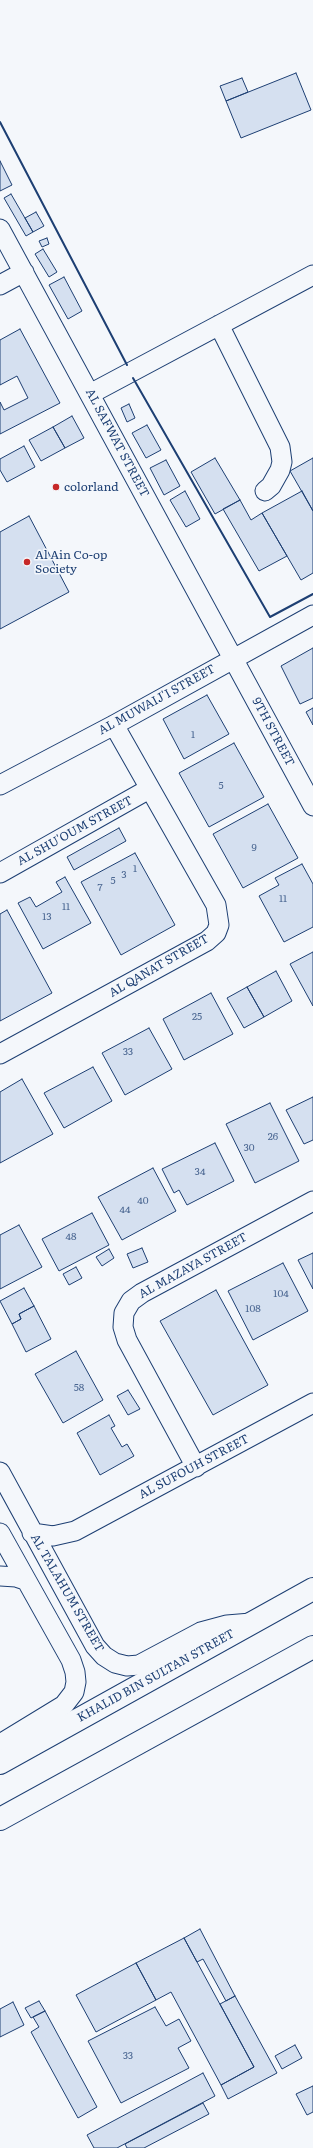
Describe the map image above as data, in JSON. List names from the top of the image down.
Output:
{
  "streets": {
    "main road": ["KHALID BIN SULTAN STREET"],
    "street": [
      "AL SAFWAT STREET",
      "AL MUWAIJ'I STREET",
      "9TH STREET",
      "AL SHU'OUM STREET",
      "AL QANAT STREET",
      "AL MAZAYA STREET",
      "AL SUFOUH STREET",
      "AL TALAHUM STREET"
    ]
  },
  "crossings": [
    ["AL SAFWAT STREET", "AL MUWAIJ'I STREET"],
    ["AL SAFWAT STREET", "9TH STREET"],
    ["AL MUWAIJ'I STREET", "9TH STREET"],
    ["AL MUWAIJ'I STREET", "AL QANAT STREET"],
    ["AL SHU'OUM STREET", "AL QANAT STREET"],
    ["AL MAZAYA STREET", "AL SUFOUH STREET"],
    ["AL SUFOUH STREET", "AL TALAHUM STREET"],
    ["AL TALAHUM STREET", "KHALID BIN SULTAN STREET"]
  ],
  "places": ["colorland", "Al Ain Co-op Society"],
  "house_numbers": [
    "1",
    "5",
    "9",
    "1",
    "3",
    "5",
    "7",
    "11",
    "11",
    "13",
    "25",
    "33",
    "26",
    "30",
    "34",
    "40",
    "44",
    "48",
    "104",
    "108",
    "58",
    "33"
  ]
}
